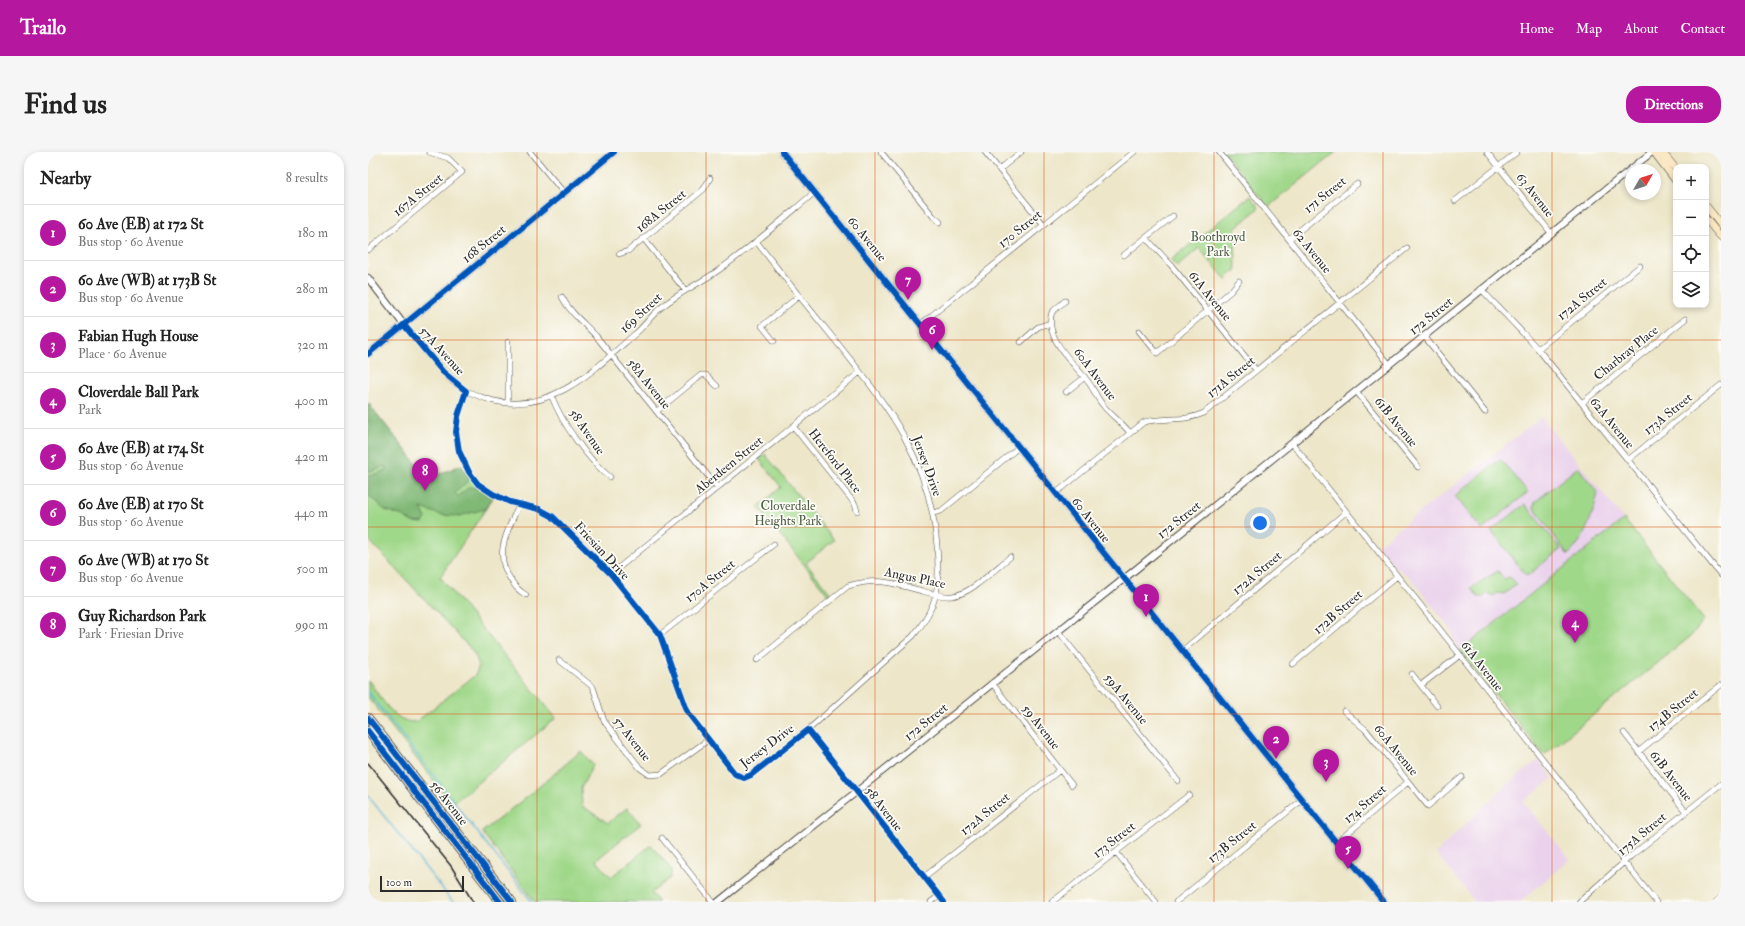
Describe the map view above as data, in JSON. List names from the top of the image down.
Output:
{
  "streets": {
    "highway": ["56 Avenue"],
    "main road": ["168 Street"],
    "street": [
      "167A Street",
      "171 Street",
      "63 Avenue",
      "168A Street",
      "170 Street",
      "60 Avenue",
      "62 Avenue",
      "61A Avenue",
      "172A Street",
      "169 Street",
      "172 Street",
      "57A Avenue",
      "Charbray Place",
      "60A Avenue",
      "171A Street",
      "58A Avenue",
      "173A Street",
      "61B Avenue",
      "62A Avenue",
      "58 Avenue",
      "Hereford Place",
      "Aberdeen Street",
      "Jersey Drive",
      "Friesian Drive",
      "Angus Place",
      "170A Street",
      "172B Street",
      "59A Avenue",
      "174B Street",
      "59 Avenue",
      "57 Avenue",
      "174 Street",
      "175A Street",
      "173 Street",
      "173B Street"
    ]
  },
  "crossings": [
    ["171 Street", "62 Avenue"],
    ["63 Avenue", "172 Street"],
    ["170 Street", "60 Avenue"],
    ["60 Avenue", "172A Street"],
    ["60 Avenue", "169 Street"],
    ["60 Avenue", "172 Street"],
    ["60 Avenue", "171A Street"],
    ["60 Avenue", "174 Street"],
    ["60 Avenue", "173B Street"],
    ["168 Street", "57A Avenue"],
    ["62 Avenue", "172 Street"],
    ["62 Avenue", "171A Street"],
    ["61A Avenue", "172A Street"],
    ["61A Avenue", "172 Street"],
    ["61A Avenue", "171A Street"],
    ["61A Avenue", "172B Street"],
    ["61A Avenue", "175A Street"],
    ["172A Street", "62A Avenue"],
    ["172A Street", "58 Avenue"],
    ["172A Street", "59 Avenue"],
    ["169 Street", "57A Avenue"],
    ["169 Street", "58A Avenue"],
    ["169 Street", "58 Avenue"],
    ["169 Street", "Jersey Drive"],
    ["169 Street", "Friesian Drive"],
    ["172 Street", "61B Avenue"],
    ["172 Street", "62A Avenue"],
    ["172 Street", "58 Avenue"],
    ["172 Street", "59A Avenue"],
    ["172 Street", "59 Avenue"],
    ["57A Avenue", "Friesian Drive"],
    ["Charbray Place", "62A Avenue"],
    ["60A Avenue", "171A Street"],
    ["60A Avenue", "174 Street"],
    ["58A Avenue", "Aberdeen Street"],
    ["173A Street", "62A Avenue"],
    ["61B Avenue", "174B Street"],
    ["61B Avenue", "175A Street"],
    ["58 Avenue", "Jersey Drive"],
    ["Hereford Place", "Aberdeen Street"],
    ["Aberdeen Street", "Jersey Drive"],
    ["Aberdeen Street", "Friesian Drive"],
    ["Jersey Drive", "Friesian Drive"],
    ["Jersey Drive", "Angus Place"],
    ["Friesian Drive", "170A Street"],
    ["Friesian Drive", "57 Avenue"]
  ],
  "parks": ["Boothroyd Park", "Cloverdale Heights Park"],
  "scale_bar": "100 m",
  "north": "top right",
  "page": {
    "header": "Trailo",
    "nav": [
      "Home",
      "Map",
      "About",
      "Contact"
    ],
    "buttons": "Directions",
    "title": "Find us",
    "heading": ["Nearby", "8 results"],
    "map_buttons": ["+", "−"],
    "list": [
      {
        "mark": "1",
        "name": "60 Ave (EB) at 172 St",
        "note": "Bus stop · 60 Avenue",
        "value": "180 m"
      },
      {
        "mark": "2",
        "name": "60 Ave (WB) at 173B St",
        "note": "Bus stop · 60 Avenue",
        "value": "280 m"
      },
      {
        "mark": "3",
        "name": "Fabian Hugh House",
        "note": "Place · 60 Avenue",
        "value": "320 m"
      },
      {
        "mark": "4",
        "name": "Cloverdale Ball Park",
        "note": "Park",
        "value": "400 m"
      },
      {
        "mark": "5",
        "name": "60 Ave (EB) at 174 St",
        "note": "Bus stop · 60 Avenue",
        "value": "420 m"
      },
      {
        "mark": "6",
        "name": "60 Ave (EB) at 170 St",
        "note": "Bus stop · 60 Avenue",
        "value": "440 m"
      },
      {
        "mark": "7",
        "name": "60 Ave (WB) at 170 St",
        "note": "Bus stop · 60 Avenue",
        "value": "500 m"
      },
      {
        "mark": "8",
        "name": "Guy Richardson Park",
        "note": "Park · Friesian Drive",
        "value": "990 m"
      }
    ],
    "pins": [
      "7",
      "6",
      "8",
      "1",
      "4",
      "2",
      "3",
      "5"
    ],
    "scale": "100 m"
  }
}
